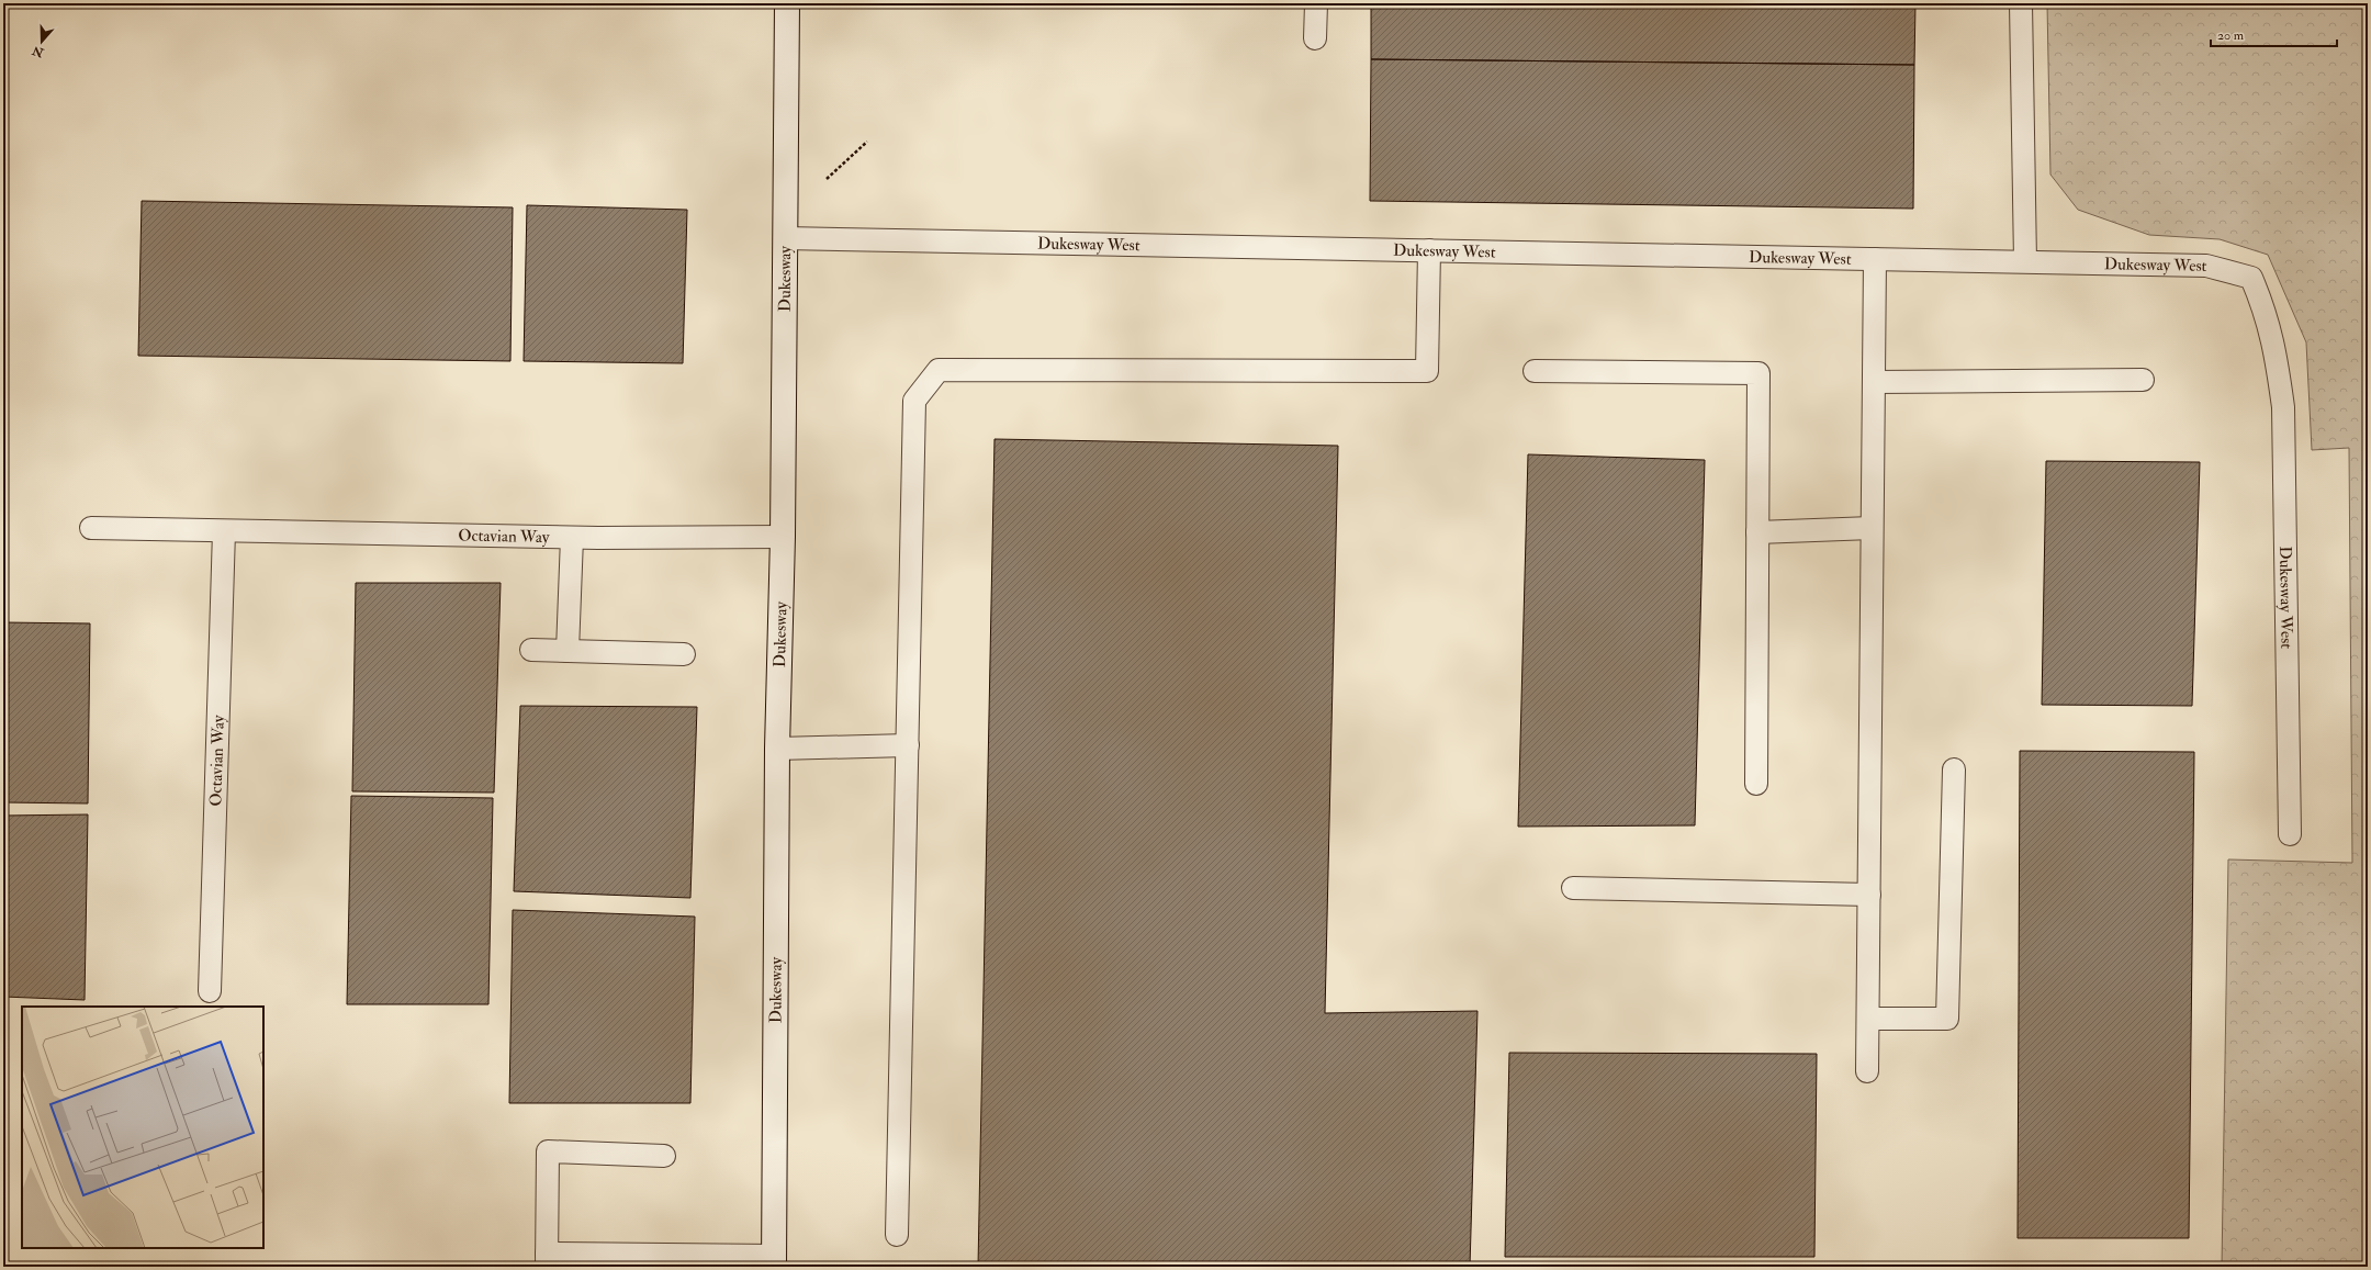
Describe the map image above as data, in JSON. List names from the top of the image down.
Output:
{
  "streets": {
    "street": ["Dukesway"],
    "lane": ["Dukesway West", "Octavian Way"]
  },
  "crossings": [
    ["Dukesway West", "Dukesway"],
    ["Dukesway", "Octavian Way"]
  ],
  "scale_bar": "20 m",
  "north": "bottom"
}
